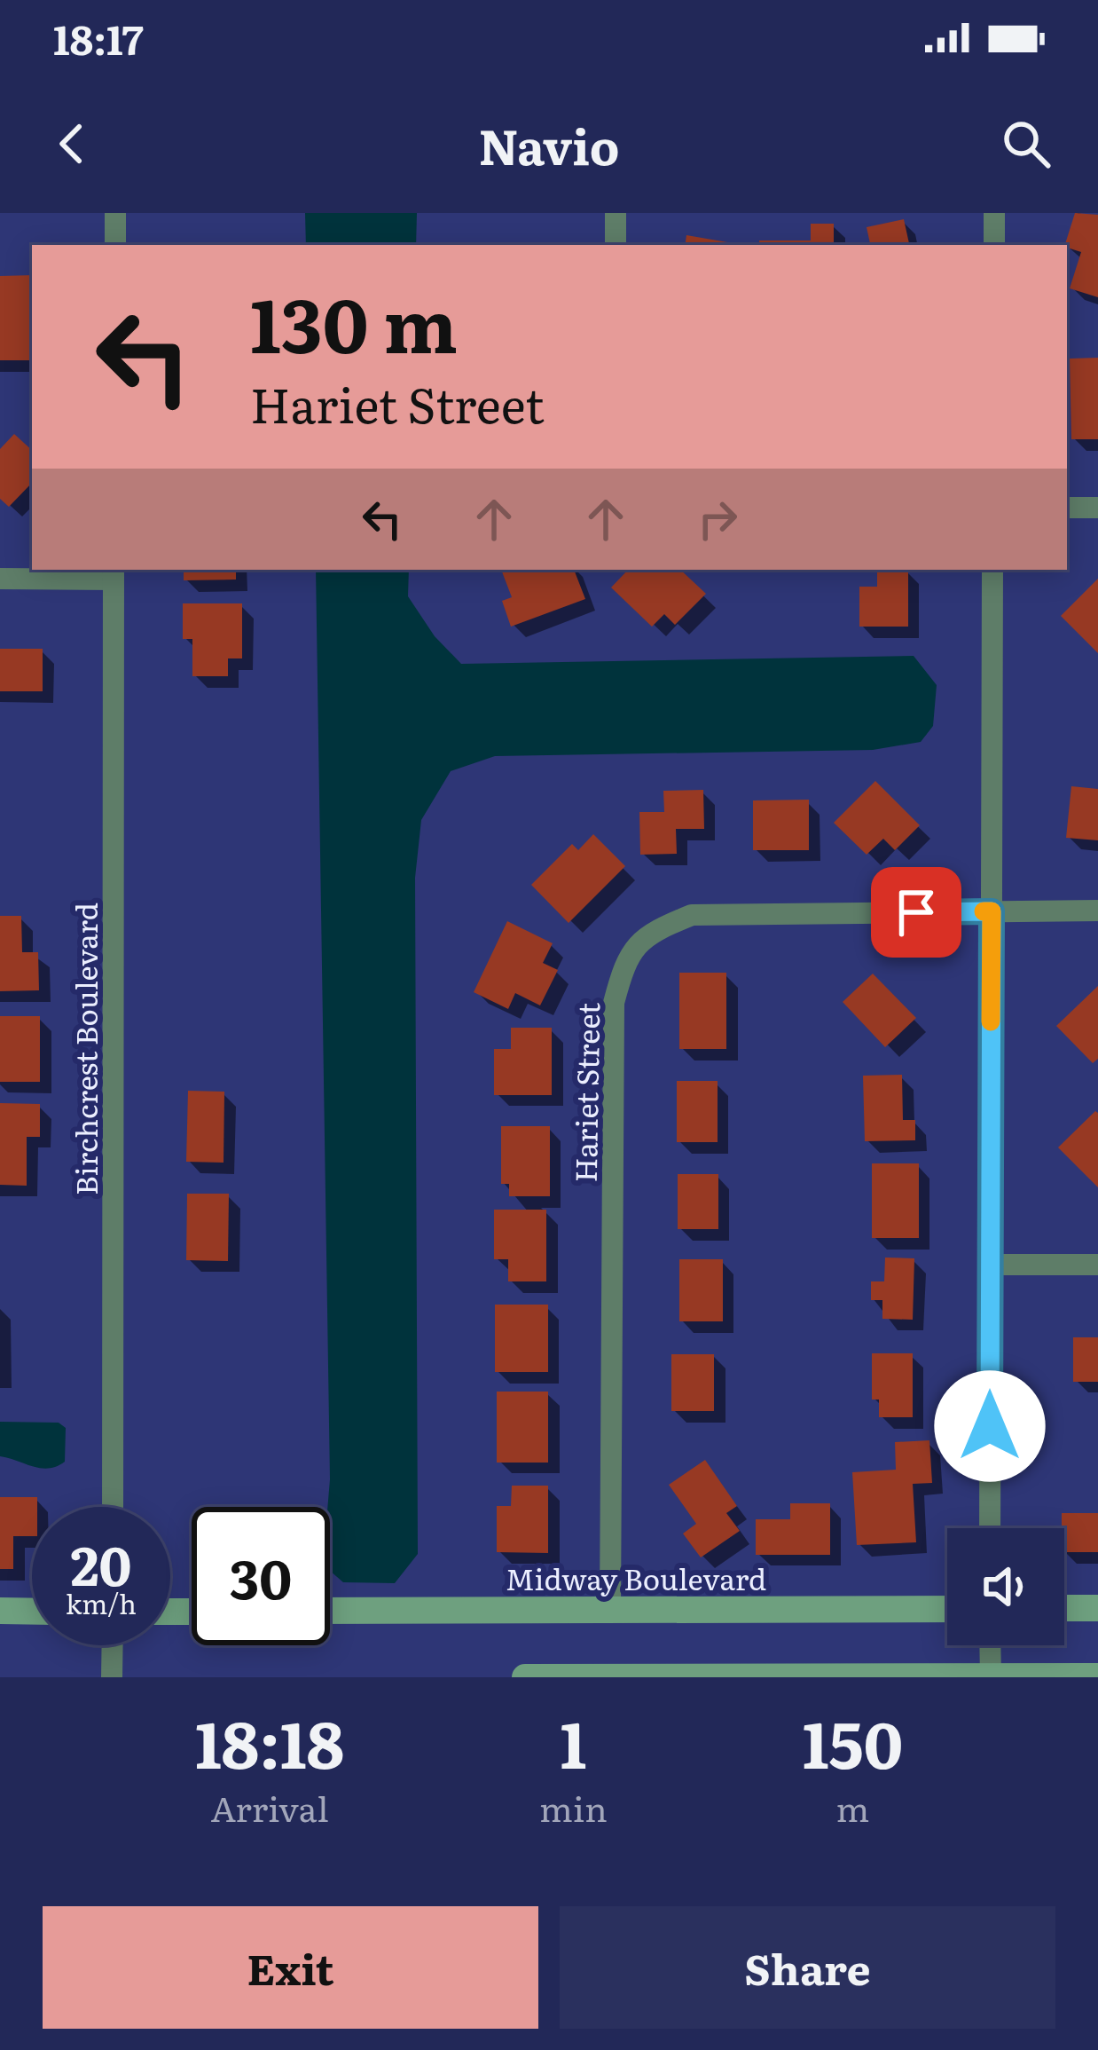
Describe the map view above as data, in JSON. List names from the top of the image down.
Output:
{
  "streets": {
    "street": ["Birchcrest Boulevard", "Hariet Street", "Midway Boulevard"]
  },
  "crossings": [
    ["Hariet Street", "Midway Boulevard"]
  ],
  "page": {
    "status": "18:17",
    "header": "Navio",
    "turn": ["130 m", "Hariet Street"],
    "speed": "20 km/h",
    "limit": "30",
    "eta": [
      "18:18",
      "Arrival",
      "1",
      "min",
      "150",
      "m"
    ],
    "buttons": ["Exit", "Share"]
  }
}
